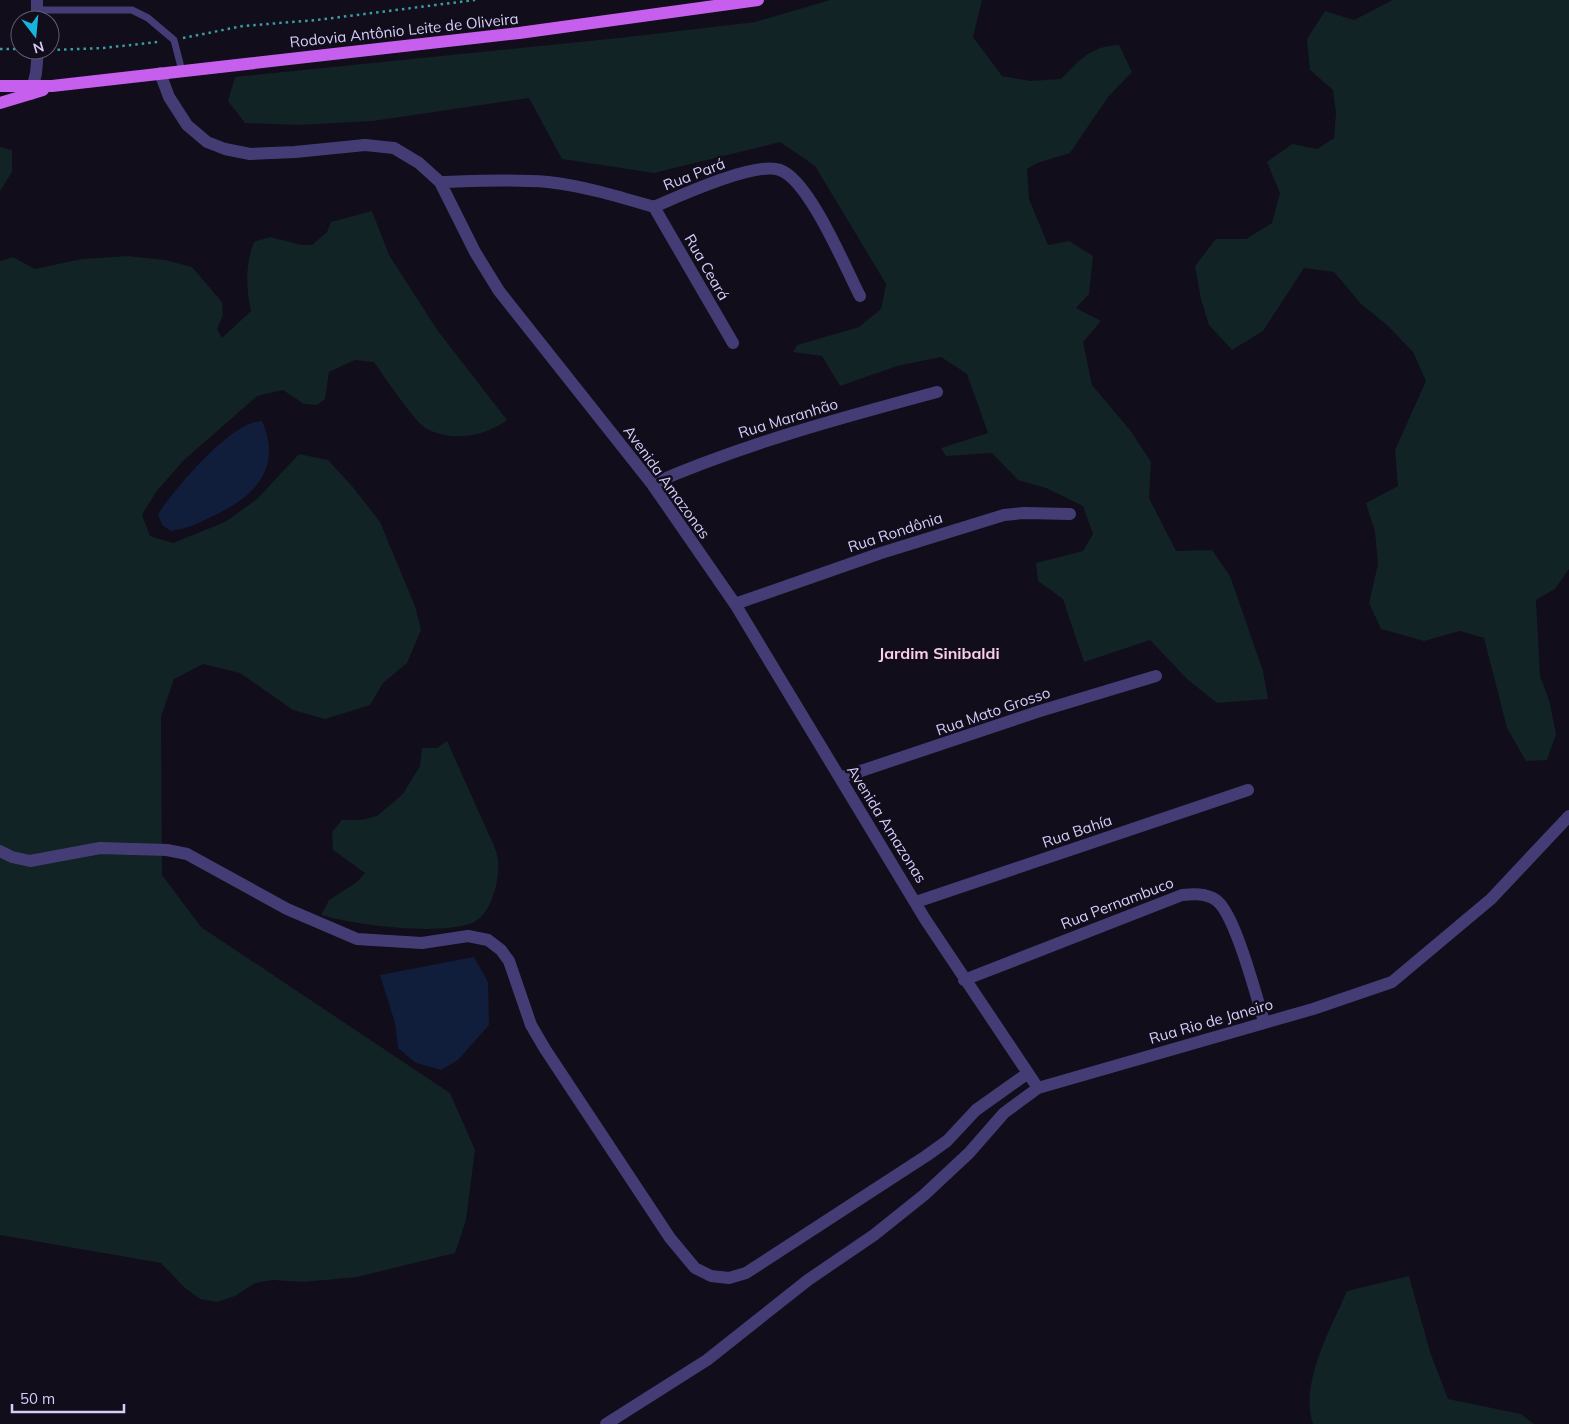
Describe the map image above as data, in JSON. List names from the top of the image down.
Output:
{
  "streets": {
    "main road": ["Rodovia Antônio Leite de Oliveira"],
    "street": [
      "Rua Pará",
      "Rua Ceará",
      "Rua Maranhão",
      "Avenida Amazonas",
      "Rua Rondônia",
      "Rua Mato Grosso",
      "Rua Bahía",
      "Rua Pernambuco",
      "Rua Rio de Janeiro"
    ]
  },
  "crossings": [
    ["Rodovia Antônio Leite de Oliveira", "Avenida Amazonas"],
    ["Rua Pará", "Rua Ceará"],
    ["Rua Pará", "Avenida Amazonas"],
    ["Rua Maranhão", "Avenida Amazonas"],
    ["Avenida Amazonas", "Rua Rondônia"],
    ["Avenida Amazonas", "Rua Mato Grosso"],
    ["Avenida Amazonas", "Rua Bahía"],
    ["Avenida Amazonas", "Rua Pernambuco"],
    ["Avenida Amazonas", "Rua Rio de Janeiro"],
    ["Rua Pernambuco", "Rua Rio de Janeiro"]
  ],
  "districts": ["Jardim Sinibaldi"],
  "scale_bar": "50 m",
  "north": "bottom"
}
